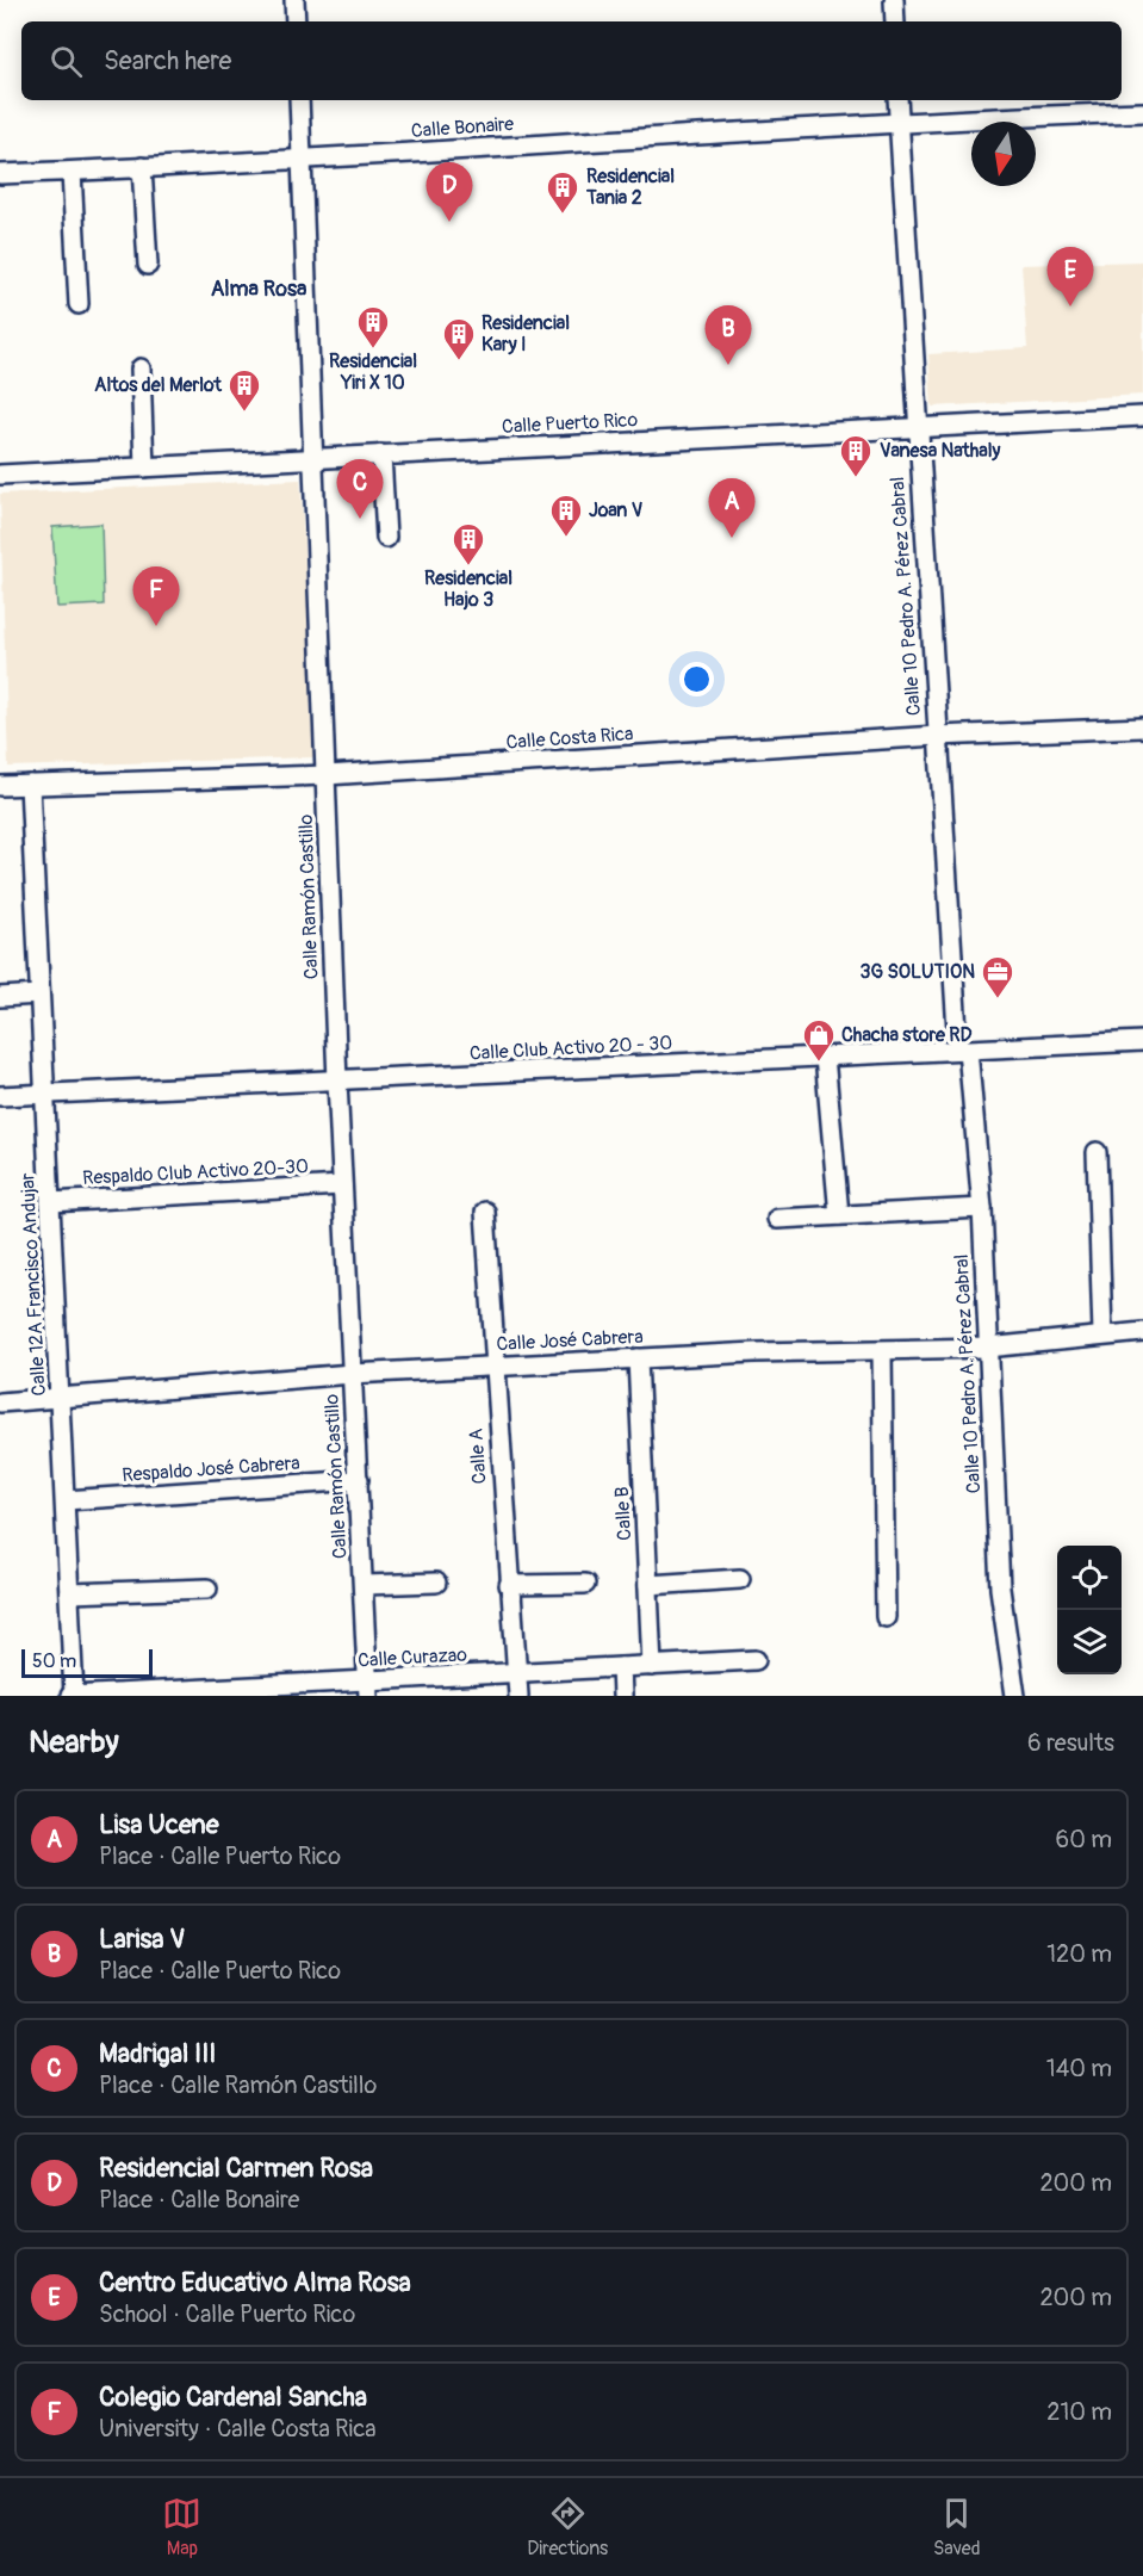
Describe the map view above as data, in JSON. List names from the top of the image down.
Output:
{
  "streets": {
    "street": [
      "Calle Bonaire",
      "Calle Puerto Rico",
      "Calle 10 Pedro A. Pérez Cabral",
      "Calle Costa Rica",
      "Calle Ramón Castillo",
      "Calle Club Activo 20 - 30",
      "Respaldo Club Activo 20-30",
      "Calle 12A Francisco Andujar",
      "Calle José Cabrera",
      "Calle A",
      "Respaldo José Cabrera",
      "Calle B",
      "Calle Curazao"
    ]
  },
  "crossings": [
    ["Calle Bonaire", "Calle 10 Pedro A. Pérez Cabral"],
    ["Calle Bonaire", "Calle Ramón Castillo"],
    ["Calle Puerto Rico", "Calle 10 Pedro A. Pérez Cabral"],
    ["Calle Puerto Rico", "Calle Ramón Castillo"],
    ["Calle 10 Pedro A. Pérez Cabral", "Calle Costa Rica"],
    ["Calle 10 Pedro A. Pérez Cabral", "Calle Club Activo 20 - 30"],
    ["Calle 10 Pedro A. Pérez Cabral", "Calle José Cabrera"],
    ["Calle Costa Rica", "Calle Ramón Castillo"],
    ["Calle Costa Rica", "Calle 12A Francisco Andujar"],
    ["Calle Ramón Castillo", "Calle Club Activo 20 - 30"],
    ["Calle Ramón Castillo", "Respaldo Club Activo 20-30"],
    ["Calle Ramón Castillo", "Calle José Cabrera"],
    ["Calle Ramón Castillo", "Respaldo José Cabrera"],
    ["Calle Ramón Castillo", "Calle Curazao"],
    ["Calle Club Activo 20 - 30", "Calle 12A Francisco Andujar"],
    ["Respaldo Club Activo 20-30", "Calle 12A Francisco Andujar"],
    ["Calle 12A Francisco Andujar", "Calle José Cabrera"],
    ["Calle 12A Francisco Andujar", "Respaldo José Cabrera"],
    ["Calle 12A Francisco Andujar", "Calle Curazao"],
    ["Calle José Cabrera", "Calle A"],
    ["Calle José Cabrera", "Calle B"],
    ["Calle A", "Calle Curazao"],
    ["Calle B", "Calle Curazao"]
  ],
  "districts": ["Alma Rosa"],
  "places": {
    "building": [
      "Residencial Tania 2",
      "Residencial Yiri X 10",
      "Residencial Kary I",
      "Altos del Merlot",
      "Vanesa Nathaly",
      "Joan V",
      "Residencial Hajo 3"
    ],
    "office": ["3G SOLUTION"],
    "shop": ["Chacha store RD"]
  },
  "scale_bar": "50 m",
  "north": "bottom",
  "page": {
    "search": "Search here",
    "pins": [
      "D",
      "E",
      "B",
      "C",
      "A",
      "F"
    ],
    "scale": "50 m",
    "heading": ["Nearby", "6 results"],
    "list": [
      {
        "mark": "A",
        "name": "Lisa Ucene",
        "note": "Place · Calle Puerto Rico",
        "value": "60 m"
      },
      {
        "mark": "B",
        "name": "Larisa V",
        "note": "Place · Calle Puerto Rico",
        "value": "120 m"
      },
      {
        "mark": "C",
        "name": "Madrigal III",
        "note": "Place · Calle Ramón Castillo",
        "value": "140 m"
      },
      {
        "mark": "D",
        "name": "Residencial Carmen Rosa",
        "note": "Place · Calle Bonaire",
        "value": "200 m"
      },
      {
        "mark": "E",
        "name": "Centro Educativo Alma Rosa",
        "note": "School · Calle Puerto Rico",
        "value": "200 m"
      },
      {
        "mark": "F",
        "name": "Colegio Cardenal Sancha",
        "note": "University · Calle Costa Rica",
        "value": "210 m"
      }
    ],
    "nav": ["Map", "Directions", "Saved"]
  }
}
